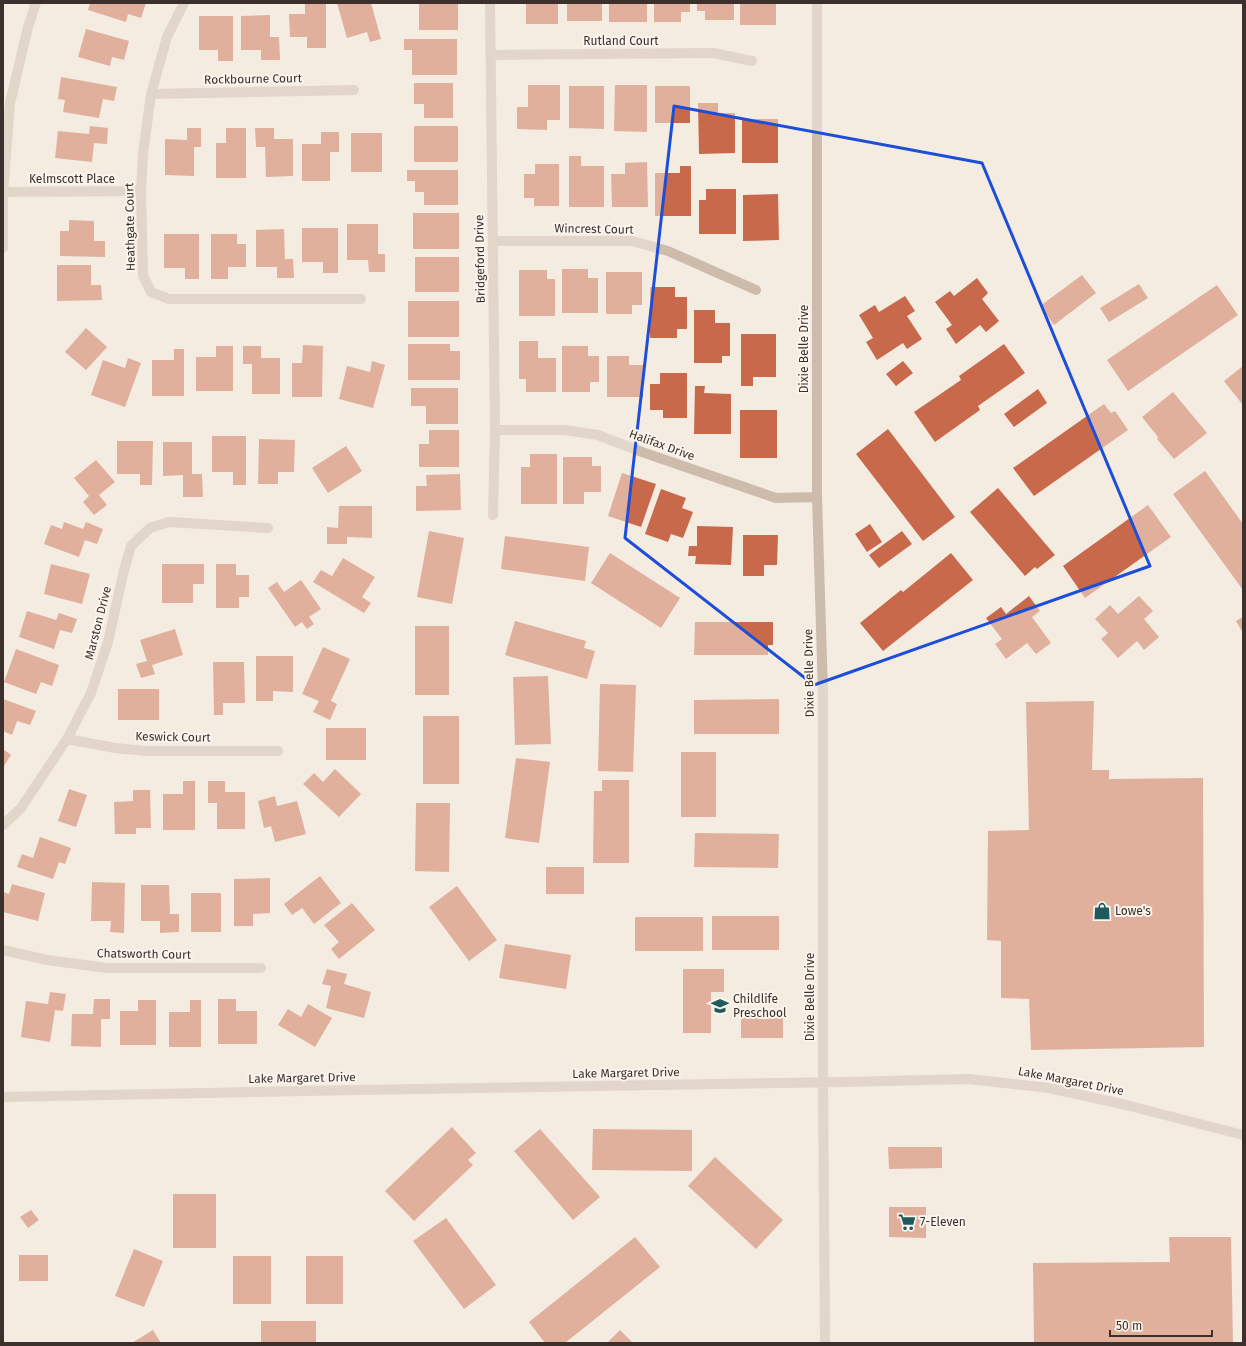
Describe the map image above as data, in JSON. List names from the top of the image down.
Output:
{
  "streets": {
    "street": [
      "Rutland Court",
      "Rockbourne Court",
      "Kelmscott Place",
      "Heathgate Court",
      "Wincrest Court",
      "Bridgeford Drive",
      "Dixie Belle Drive",
      "Halifax Drive",
      "Marston Drive",
      "Keswick Court",
      "Chatsworth Court",
      "Lake Margaret Drive"
    ]
  },
  "crossings": [
    ["Rutland Court", "Bridgeford Drive"],
    ["Rockbourne Court", "Heathgate Court"],
    ["Kelmscott Place", "Heathgate Court"],
    ["Wincrest Court", "Bridgeford Drive"],
    ["Bridgeford Drive", "Halifax Drive"],
    ["Dixie Belle Drive", "Halifax Drive"],
    ["Dixie Belle Drive", "Lake Margaret Drive"],
    ["Marston Drive", "Keswick Court"]
  ],
  "places": {
    "shop": ["Lowe's"],
    "school or university": ["Childlife Preschool"],
    "supermarket": ["7-Eleven"]
  },
  "scale_bar": "50 m"
}
